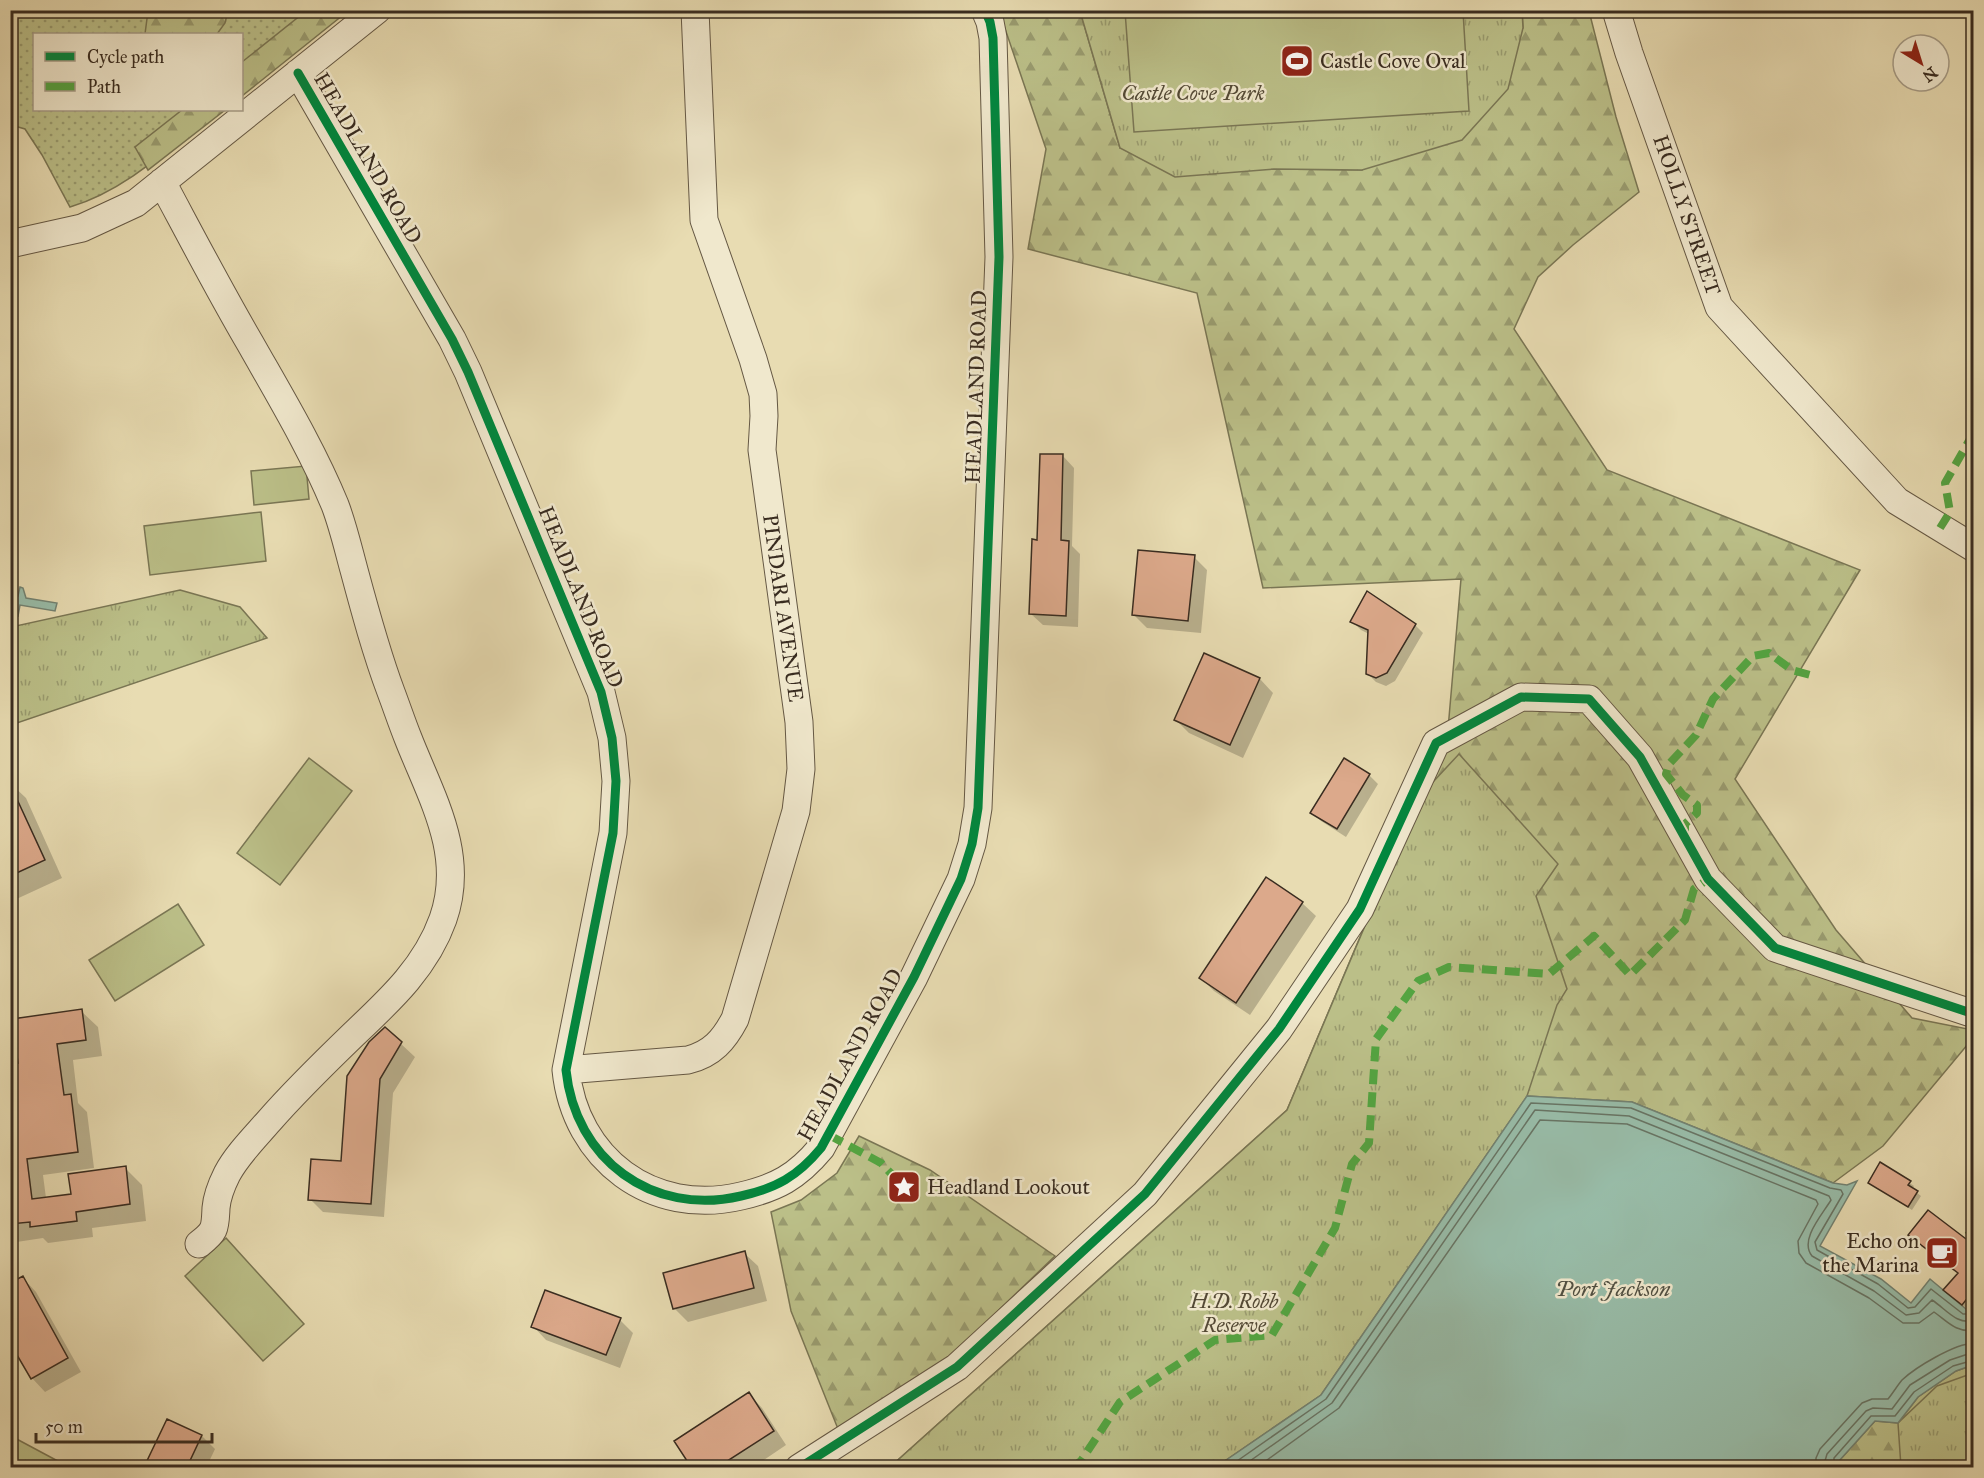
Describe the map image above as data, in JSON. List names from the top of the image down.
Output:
{
  "streets": {
    "street": ["HEADLAND ROAD", "HOLLY STREET", "PINDARI AVENUE"]
  },
  "crossings": [
    ["HEADLAND ROAD", "PINDARI AVENUE"]
  ],
  "water": ["Port Jackson"],
  "parks": ["Castle Cove Park", "H.D. Robb Reserve"],
  "places": {
    "sports": ["Castle Cove Oval"],
    "place": ["Headland Lookout"],
    "cafe": ["Echo on the Marina"]
  },
  "legend": ["Cycle path", "Path"],
  "scale_bar": "50 m",
  "north": "bottom right"
}
